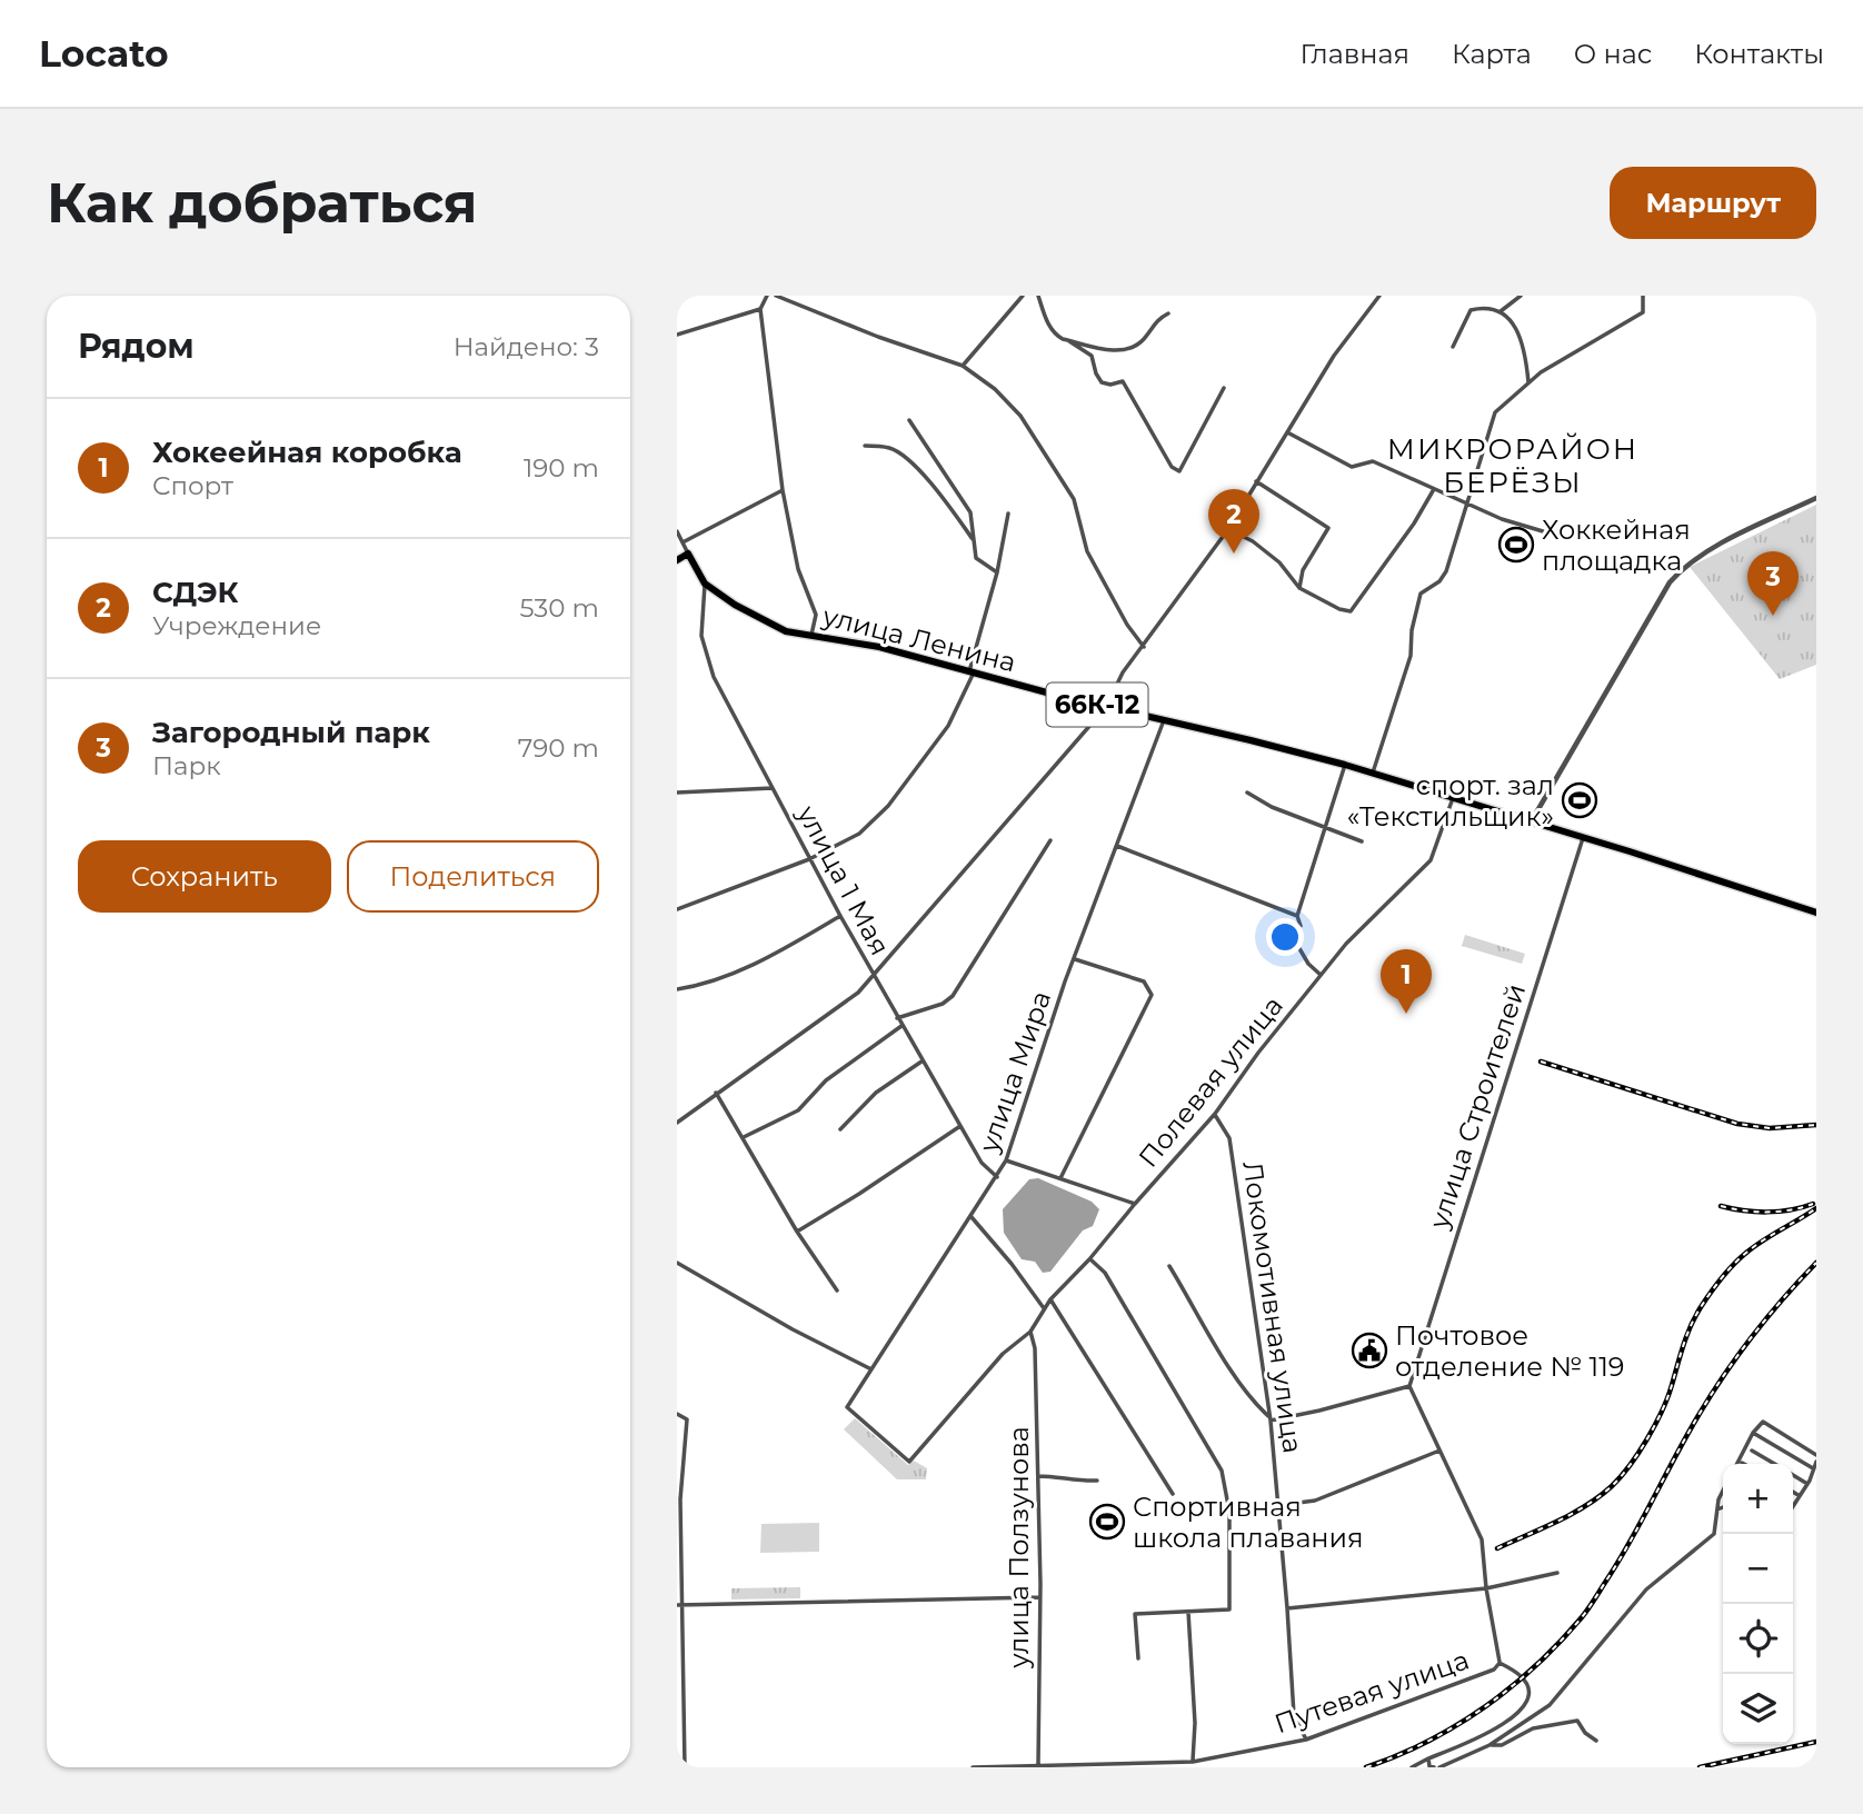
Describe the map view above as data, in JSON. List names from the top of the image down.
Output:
{
  "streets": {
    "main road": ["улица Ленина", "66К-12"],
    "street": [
      "улица 1 Мая",
      "улица Мира",
      "Полевая улица",
      "улица Строителей",
      "Локомотивная улица",
      "улица Ползунова",
      "Путевая улица"
    ]
  },
  "crossings": [
    ["улица Ленина", "улица 1 Мая"],
    ["улица Ленина", "улица Мира"],
    ["улица Ленина", "Полевая улица"],
    ["улица Ленина", "улица Строителей"],
    ["улица 1 Мая", "улица Мира"],
    ["улица Мира", "Полевая улица"],
    ["Полевая улица", "Локомотивная улица"],
    ["Полевая улица", "улица Ползунова"],
    ["Локомотивная улица", "Путевая улица"],
    ["улица Ползунова", "Путевая улица"]
  ],
  "districts": ["МИКРОРАЙОН БЕРЁЗЫ"],
  "places": {
    "sports": ["Хоккейная площадка", "спорт. зал «Текстильщик»", "Спортивная школа плавания"],
    "public building": ["Почтовое отделение № 119"]
  },
  "page": {
    "header": "Locato",
    "nav": [
      "Главная",
      "Карта",
      "О нас",
      "Контакты"
    ],
    "buttons": [
      "Маршрут",
      ["Сохранить", "Поделиться"]
    ],
    "title": "Как добраться",
    "heading": ["Рядом", "Найдено: 3"],
    "list": [
      {
        "mark": "1",
        "name": "Хокеейная коробка",
        "note": "Спорт",
        "value": "190 m"
      },
      {
        "mark": "2",
        "name": "СДЭК",
        "note": "Учреждение",
        "value": "530 m"
      },
      {
        "mark": "3",
        "name": "Загородный парк",
        "note": "Парк",
        "value": "790 m"
      }
    ],
    "pins": ["2", "3", "1"],
    "map_buttons": ["+", "−"]
  }
}
